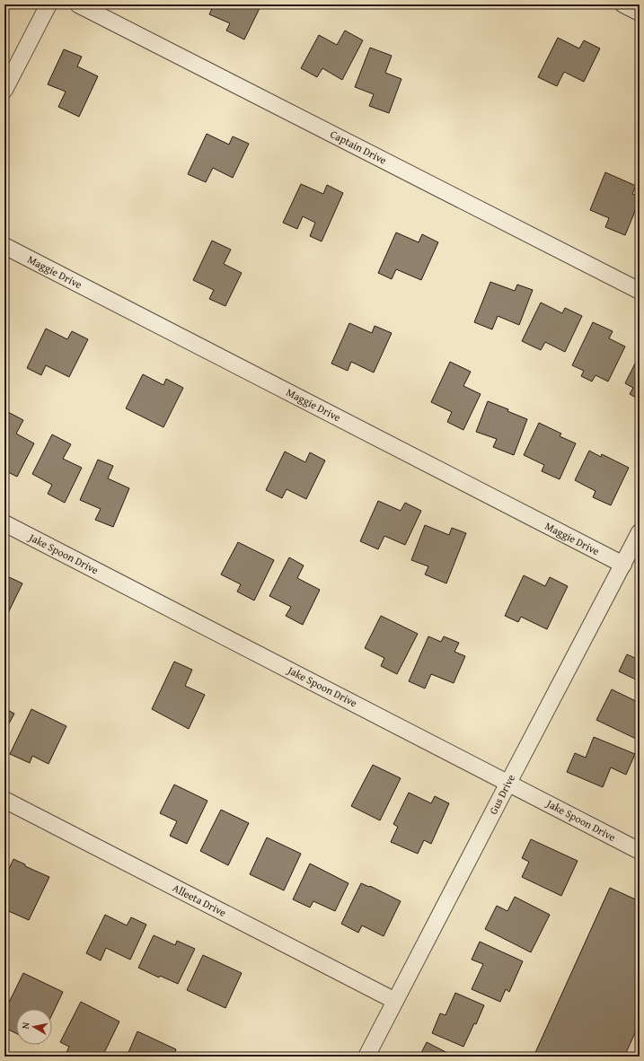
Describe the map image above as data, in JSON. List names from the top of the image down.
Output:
{
  "streets": {
    "street": [
      "Captain Drive",
      "Maggie Drive",
      "Jake Spoon Drive",
      "Gus Drive",
      "Alleeta Drive"
    ]
  },
  "crossings": [
    ["Maggie Drive", "Gus Drive"],
    ["Jake Spoon Drive", "Gus Drive"],
    ["Gus Drive", "Alleeta Drive"]
  ],
  "north": "left"
}
